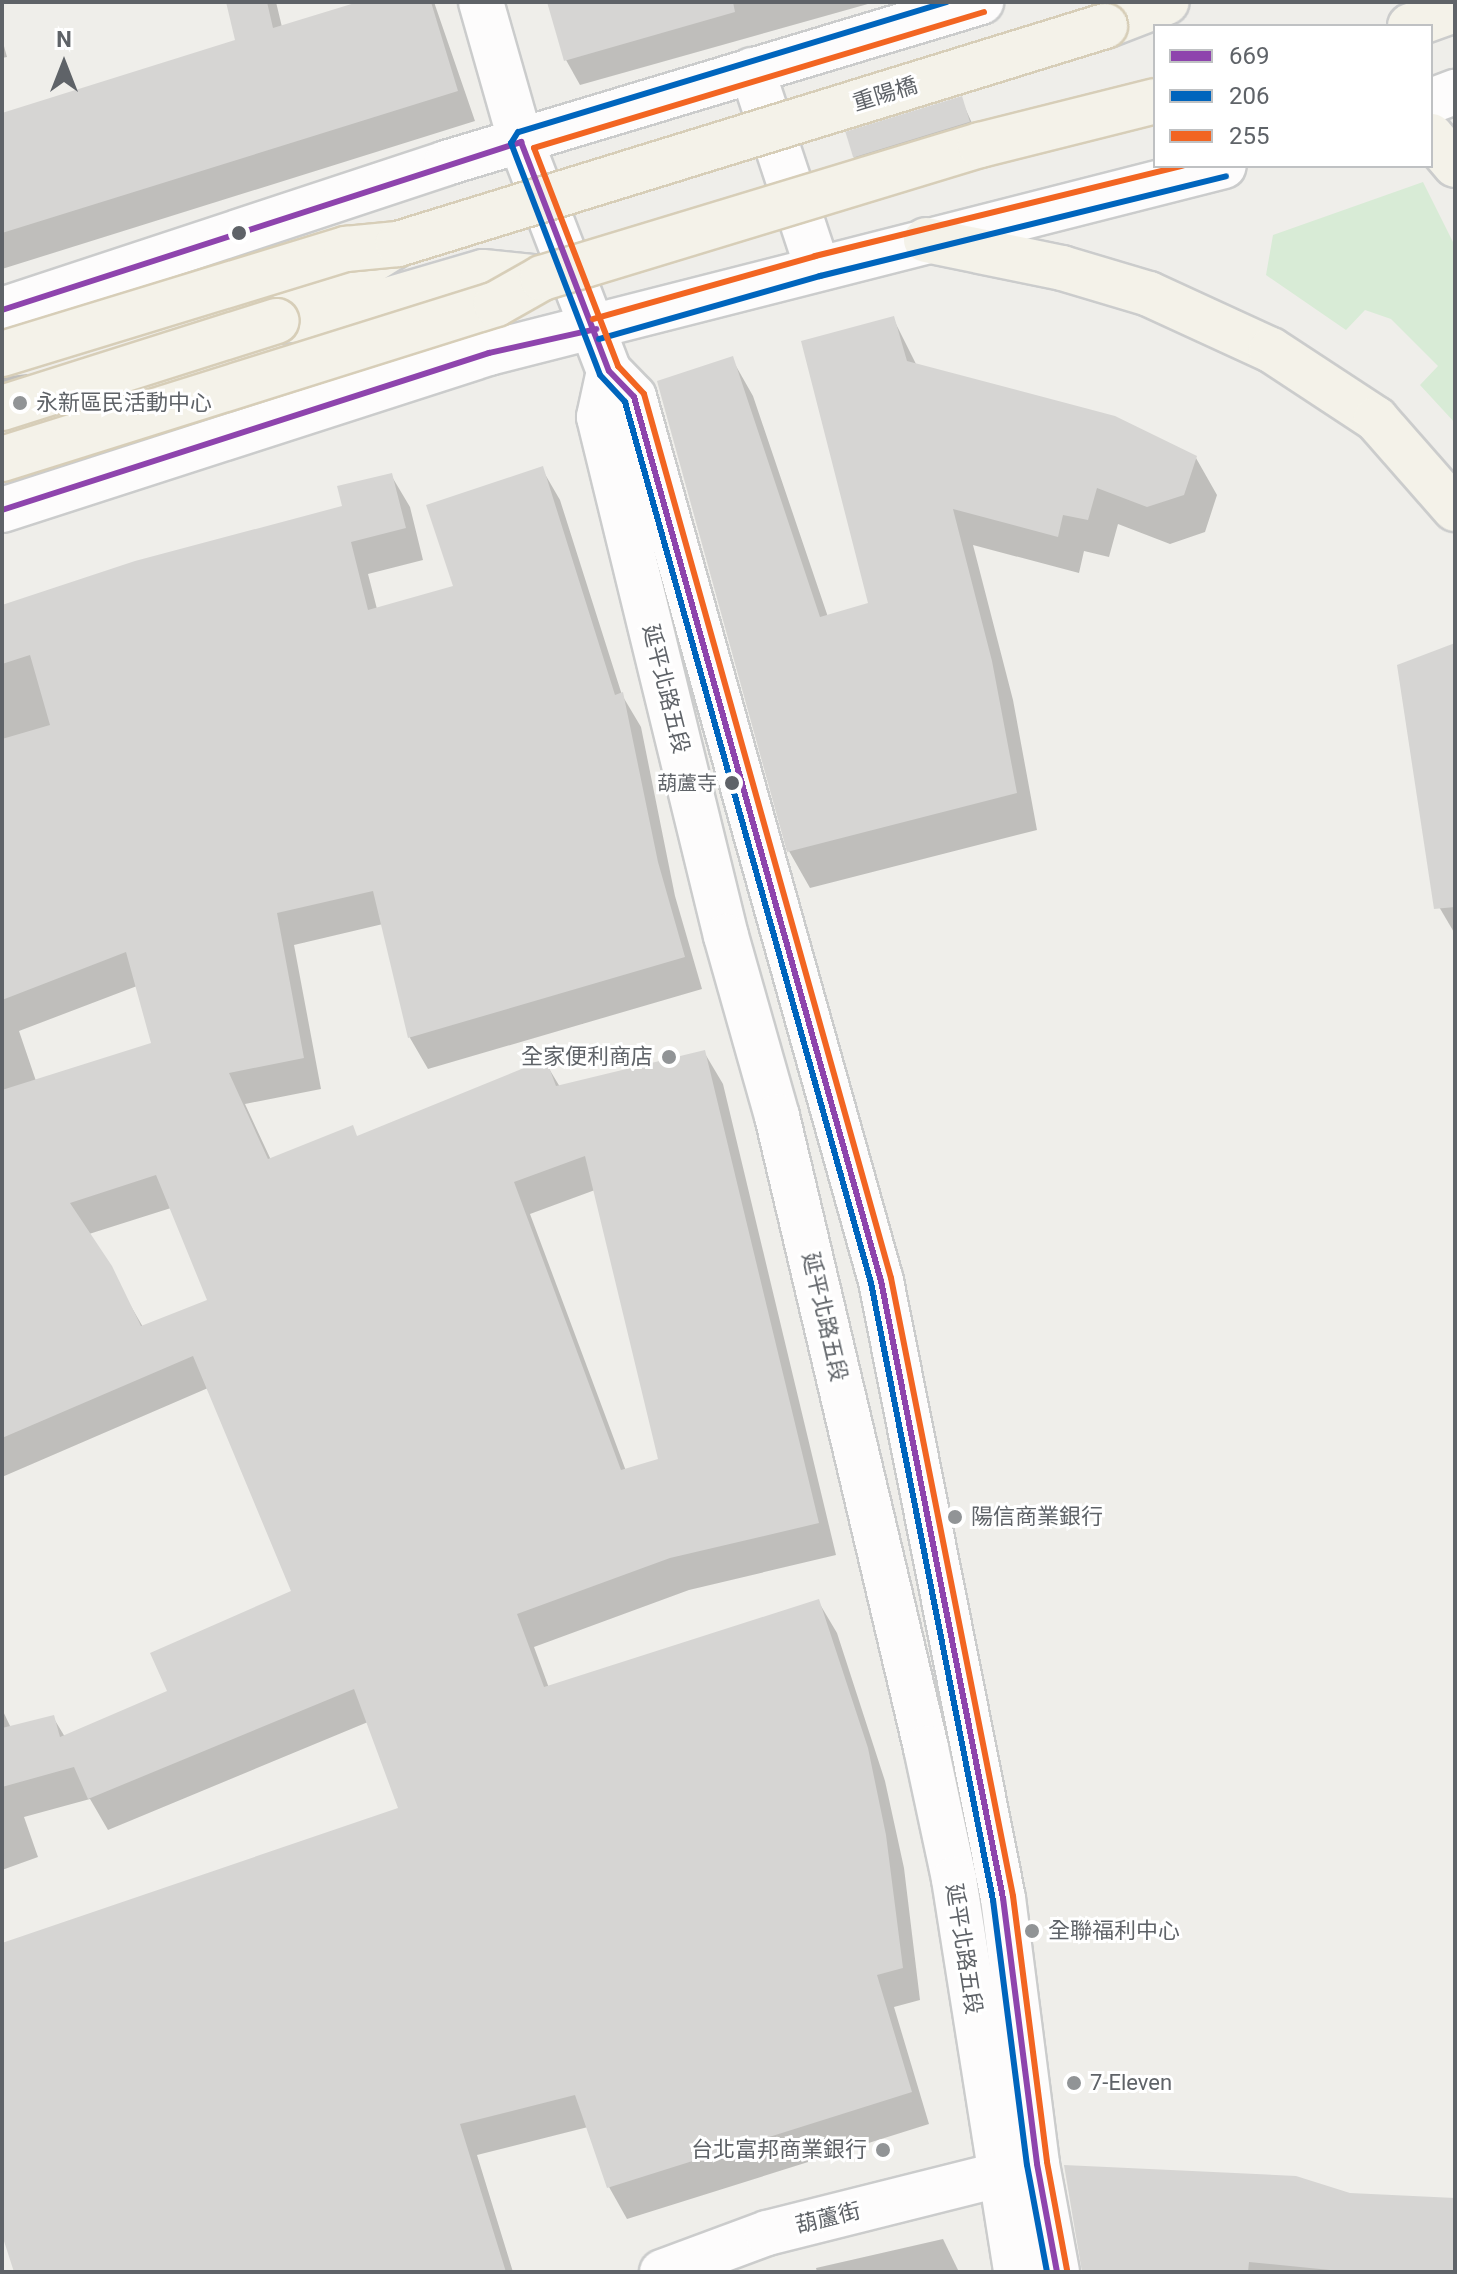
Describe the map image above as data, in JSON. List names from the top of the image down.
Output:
{
  "streets": {
    "main road": ["重陽橋"],
    "street": ["延平北路五段", "葫蘆街"]
  },
  "crossings": [
    ["延平北路五段", "葫蘆街"]
  ],
  "places": [
    "永新區民活動中心",
    "葫蘆寺",
    "全家便利商店",
    "陽信商業銀行",
    "全聯福利中心",
    "7-Eleven",
    "台北富邦商業銀行"
  ],
  "lines": ["transit line 206", "transit line 255", "transit line 669"],
  "legend": ["669", "206", "255"],
  "north": "top"
}
